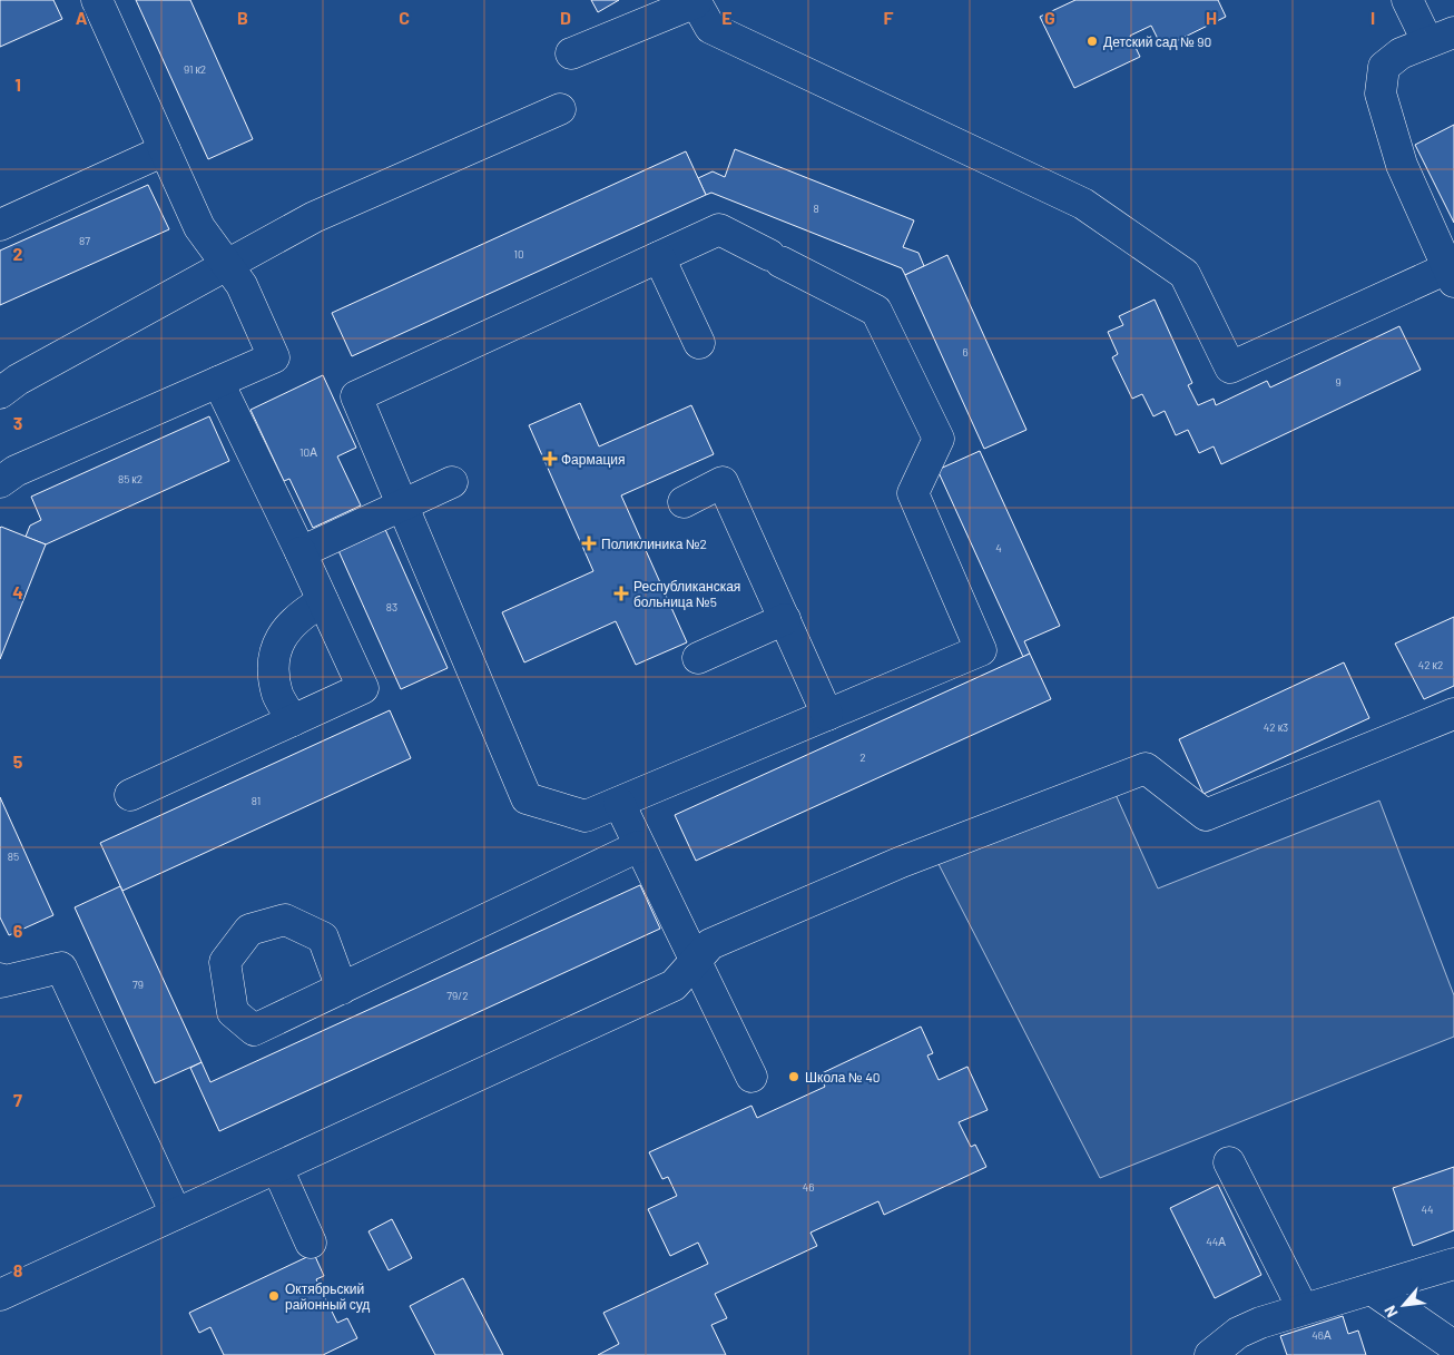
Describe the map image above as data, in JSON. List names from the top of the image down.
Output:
{
  "places": {
    "other": ["Детский сад № 90", "Школа № 40", "Октябрьский районный суд"],
    "health": ["Фармация", "Поликлиника №2", "Республиканская больница №5"]
  },
  "house_numbers": [
    "91 к2",
    "8",
    "87",
    "10",
    "6",
    "9",
    "10А",
    "85 к2",
    "4",
    "83",
    "42 к2",
    "42 к3",
    "2",
    "81",
    "85",
    "79",
    "79/2",
    "46",
    "44",
    "44А",
    "46А"
  ],
  "north": "bottom left",
  "grid": {
    "columns": [
      "A",
      "B",
      "C",
      "D",
      "E",
      "F",
      "G",
      "H",
      "I"
    ],
    "rows": [
      "1",
      "2",
      "3",
      "4",
      "5",
      "6",
      "7",
      "8"
    ]
  }
}
